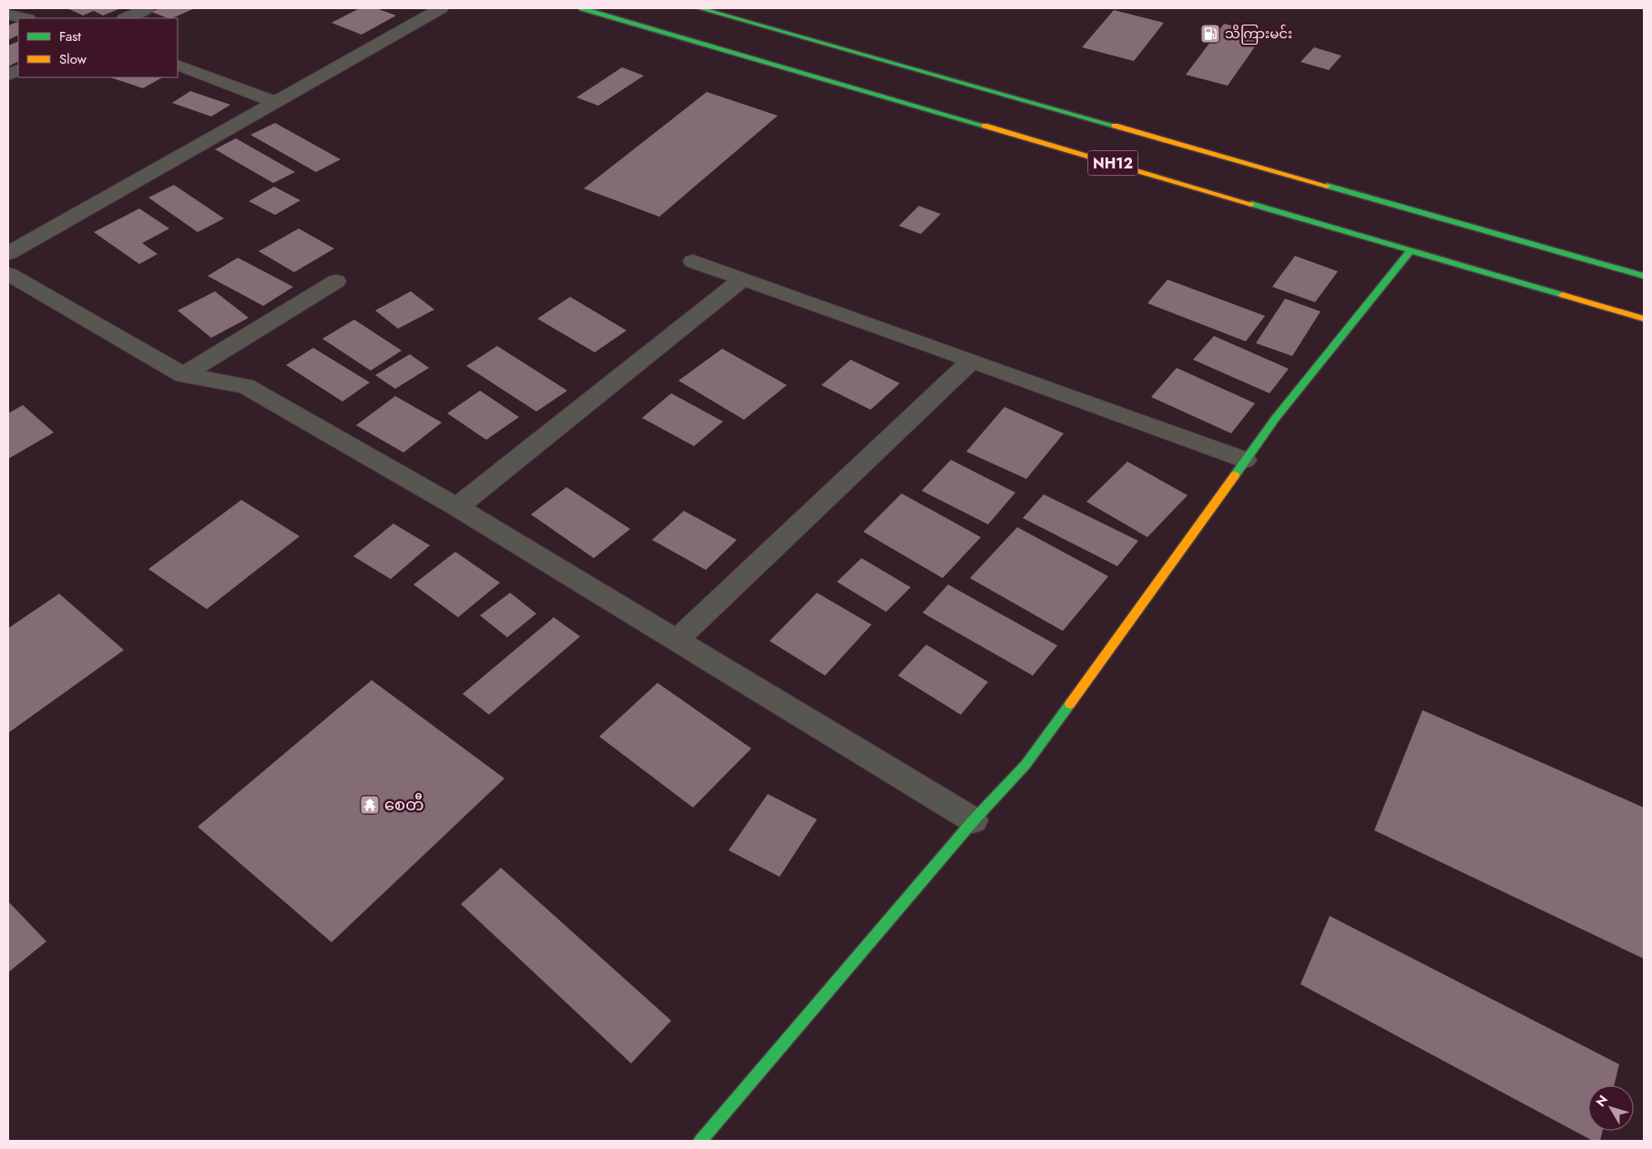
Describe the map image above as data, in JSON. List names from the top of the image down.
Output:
{
  "streets": {
    "main road": ["NH12"]
  },
  "places": {
    "fuel station": ["သိကြားမင်း"],
    "temple": ["စေတီ"]
  },
  "legend": ["Fast", "Slow"],
  "north": "top left"
}
